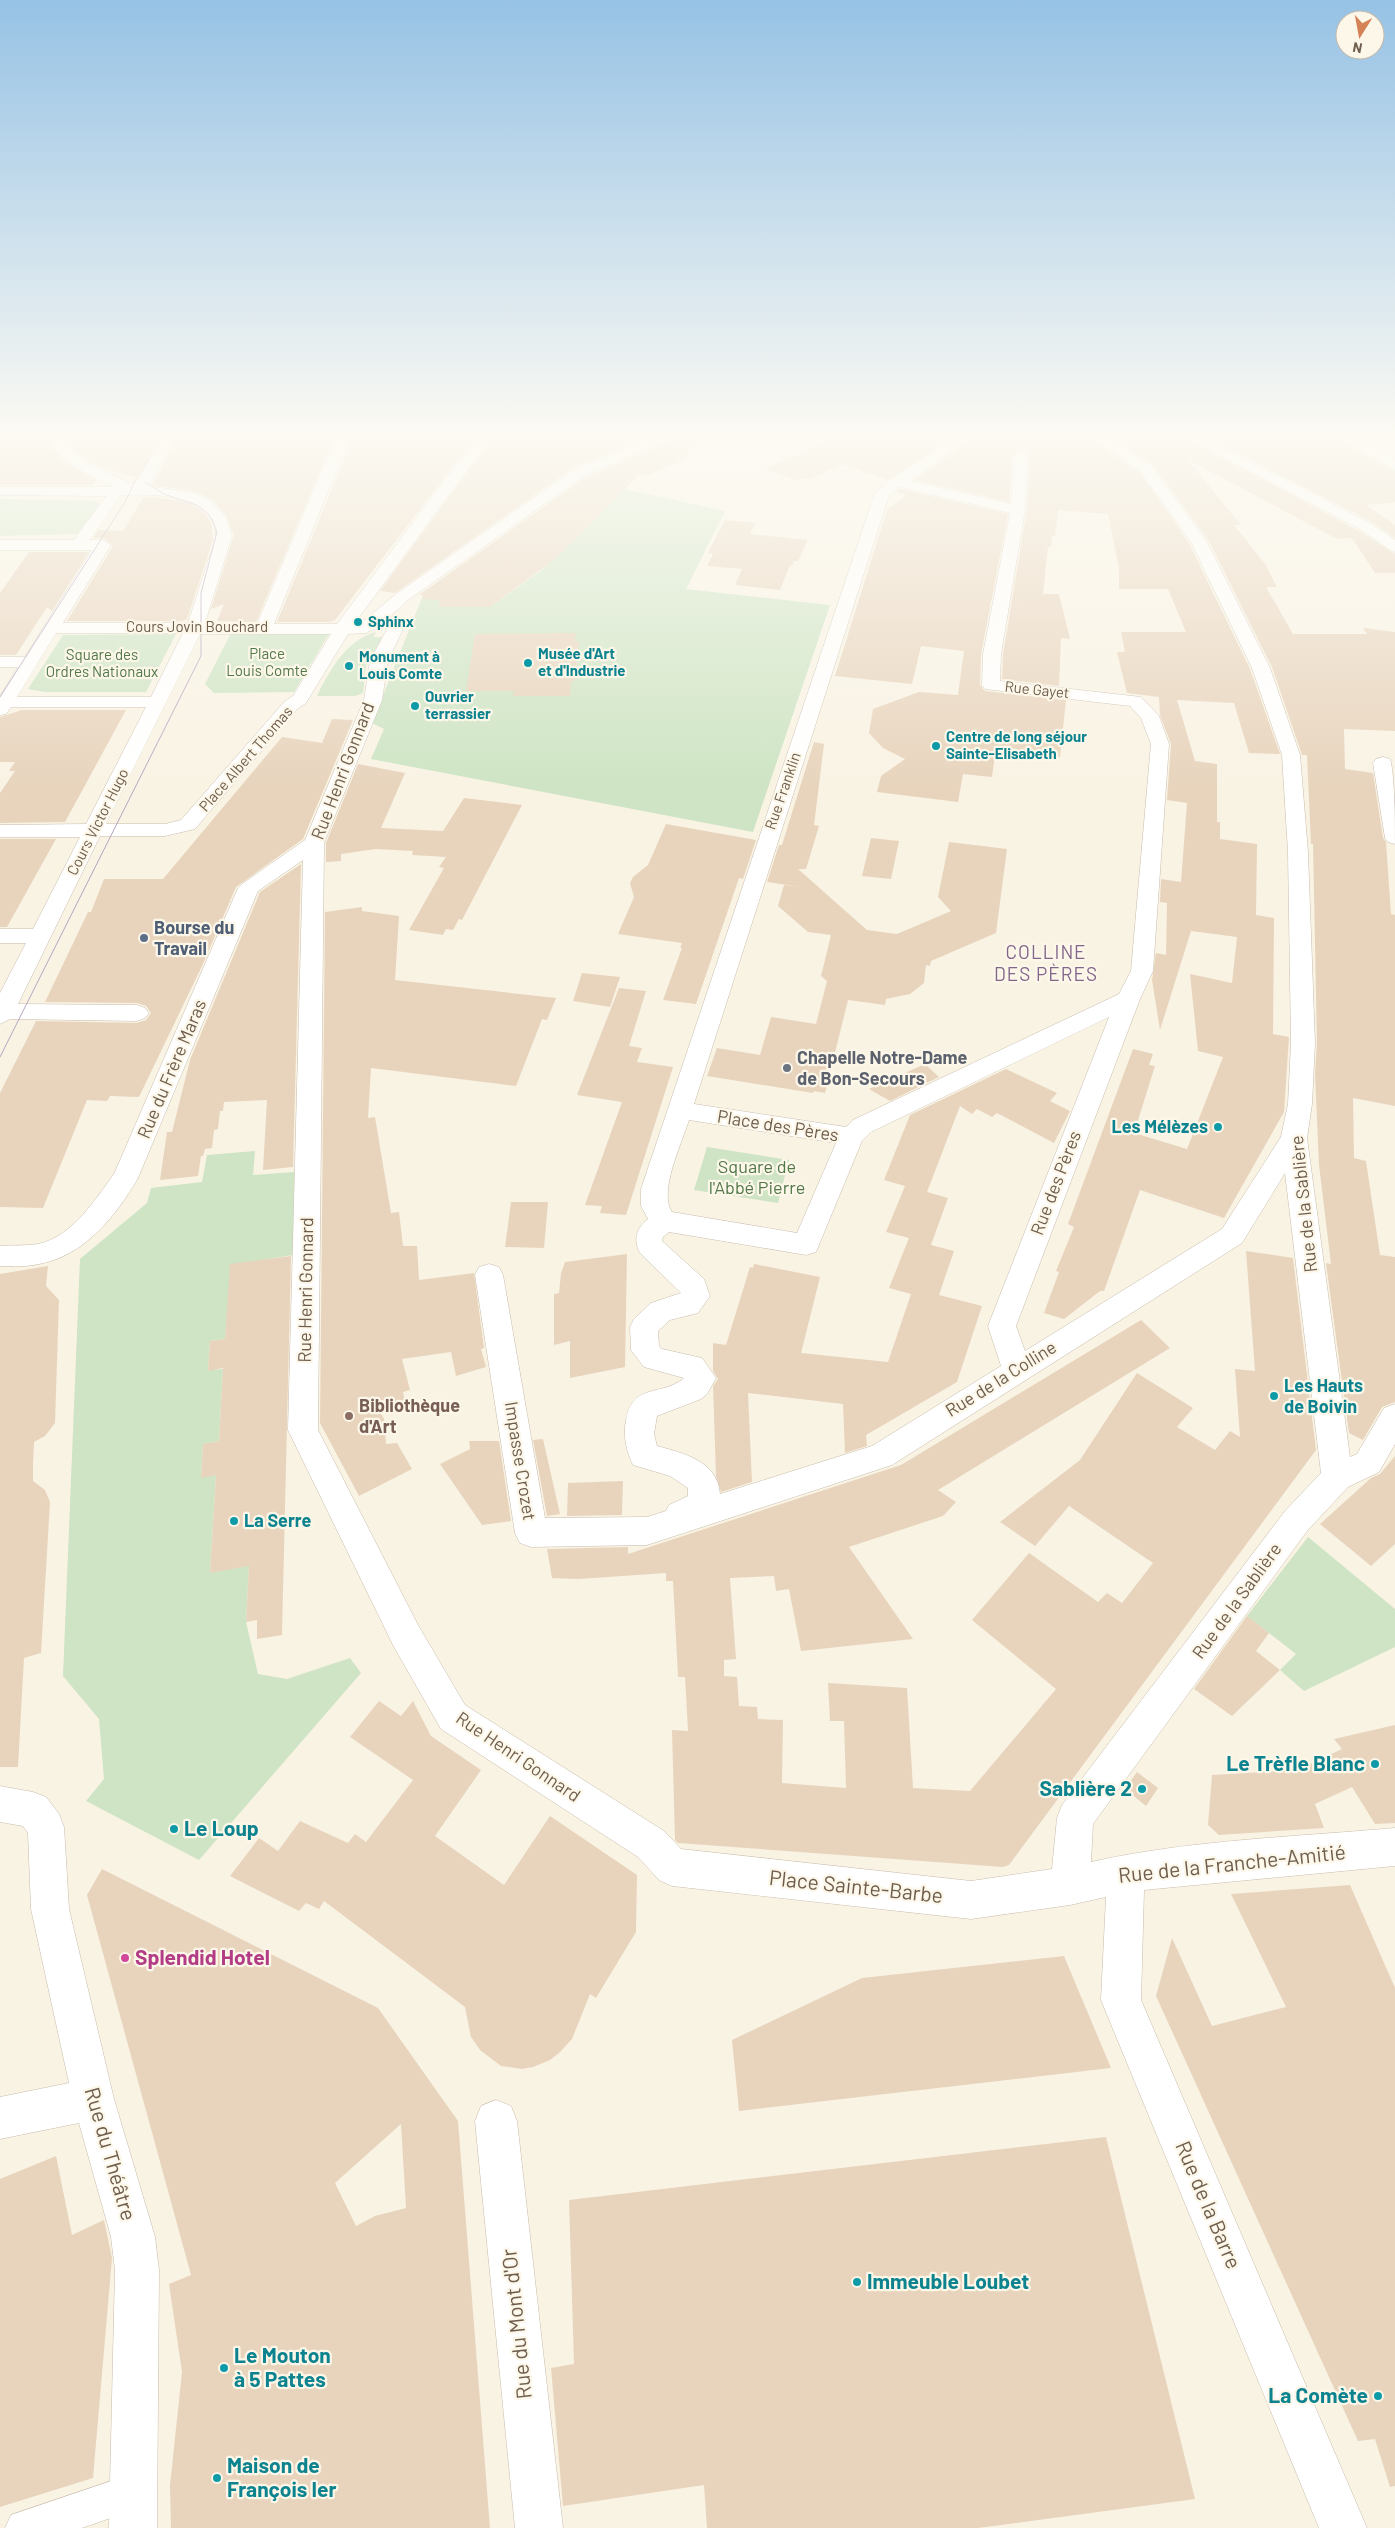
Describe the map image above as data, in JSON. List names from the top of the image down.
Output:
{
  "streets": {
    "street": [
      "Cours Jovin Bouchard",
      "Rue Gayet",
      "Place Albert Thomas",
      "Rue Henri Gonnard",
      "Rue Franklin",
      "Cours Victor Hugo",
      "Rue du Frère Maras",
      "Place des Pères",
      "Rue des Pères",
      "Rue de la Sablière",
      "Rue de la Colline",
      "Impasse Crozet",
      "Rue de la Franche-Amitié",
      "Place Sainte-Barbe",
      "Rue du Théâtre",
      "Rue de la Barre",
      "Rue du Mont d'Or"
    ]
  },
  "crossings": [
    ["Cours Jovin Bouchard", "Place Albert Thomas"],
    ["Cours Jovin Bouchard", "Rue Henri Gonnard"],
    ["Cours Jovin Bouchard", "Cours Victor Hugo"],
    ["Rue Gayet", "Rue des Pères"],
    ["Place Albert Thomas", "Cours Victor Hugo"],
    ["Rue Henri Gonnard", "Rue du Frère Maras"],
    ["Rue Henri Gonnard", "Place Sainte-Barbe"],
    ["Rue Franklin", "Place des Pères"],
    ["Rue des Pères", "Rue de la Colline"],
    ["Rue de la Sablière", "Rue de la Colline"],
    ["Rue de la Sablière", "Rue de la Franche-Amitié"],
    ["Rue de la Sablière", "Place Sainte-Barbe"],
    ["Rue de la Colline", "Impasse Crozet"],
    ["Rue de la Franche-Amitié", "Place Sainte-Barbe"],
    ["Rue de la Franche-Amitié", "Rue de la Barre"]
  ],
  "districts": ["COLLINE DES PÈRES"],
  "parks": ["Place Louis Comte", "Square des Ordres Nationaux", "Square de l'Abbé Pierre"],
  "places": [
    "Sphinx",
    "Musée d'Art et d'Industrie",
    "Monument à Louis Comte",
    "Ouvrier terrassier",
    "Centre de long séjour Sainte-Elisabeth",
    "Bourse du Travail",
    "Chapelle Notre-Dame de Bon-Secours",
    "Les Mélèzes",
    "Les Hauts de Boivin",
    "Bibliothèque d'Art",
    "La Serre",
    "Le Trèfle Blanc",
    "Sablière 2",
    "Le Loup",
    "Splendid Hotel",
    "Immeuble Loubet",
    "Le Mouton à 5 Pattes",
    "La Comète",
    "Maison de François Ier"
  ],
  "north": "bottom"
}
